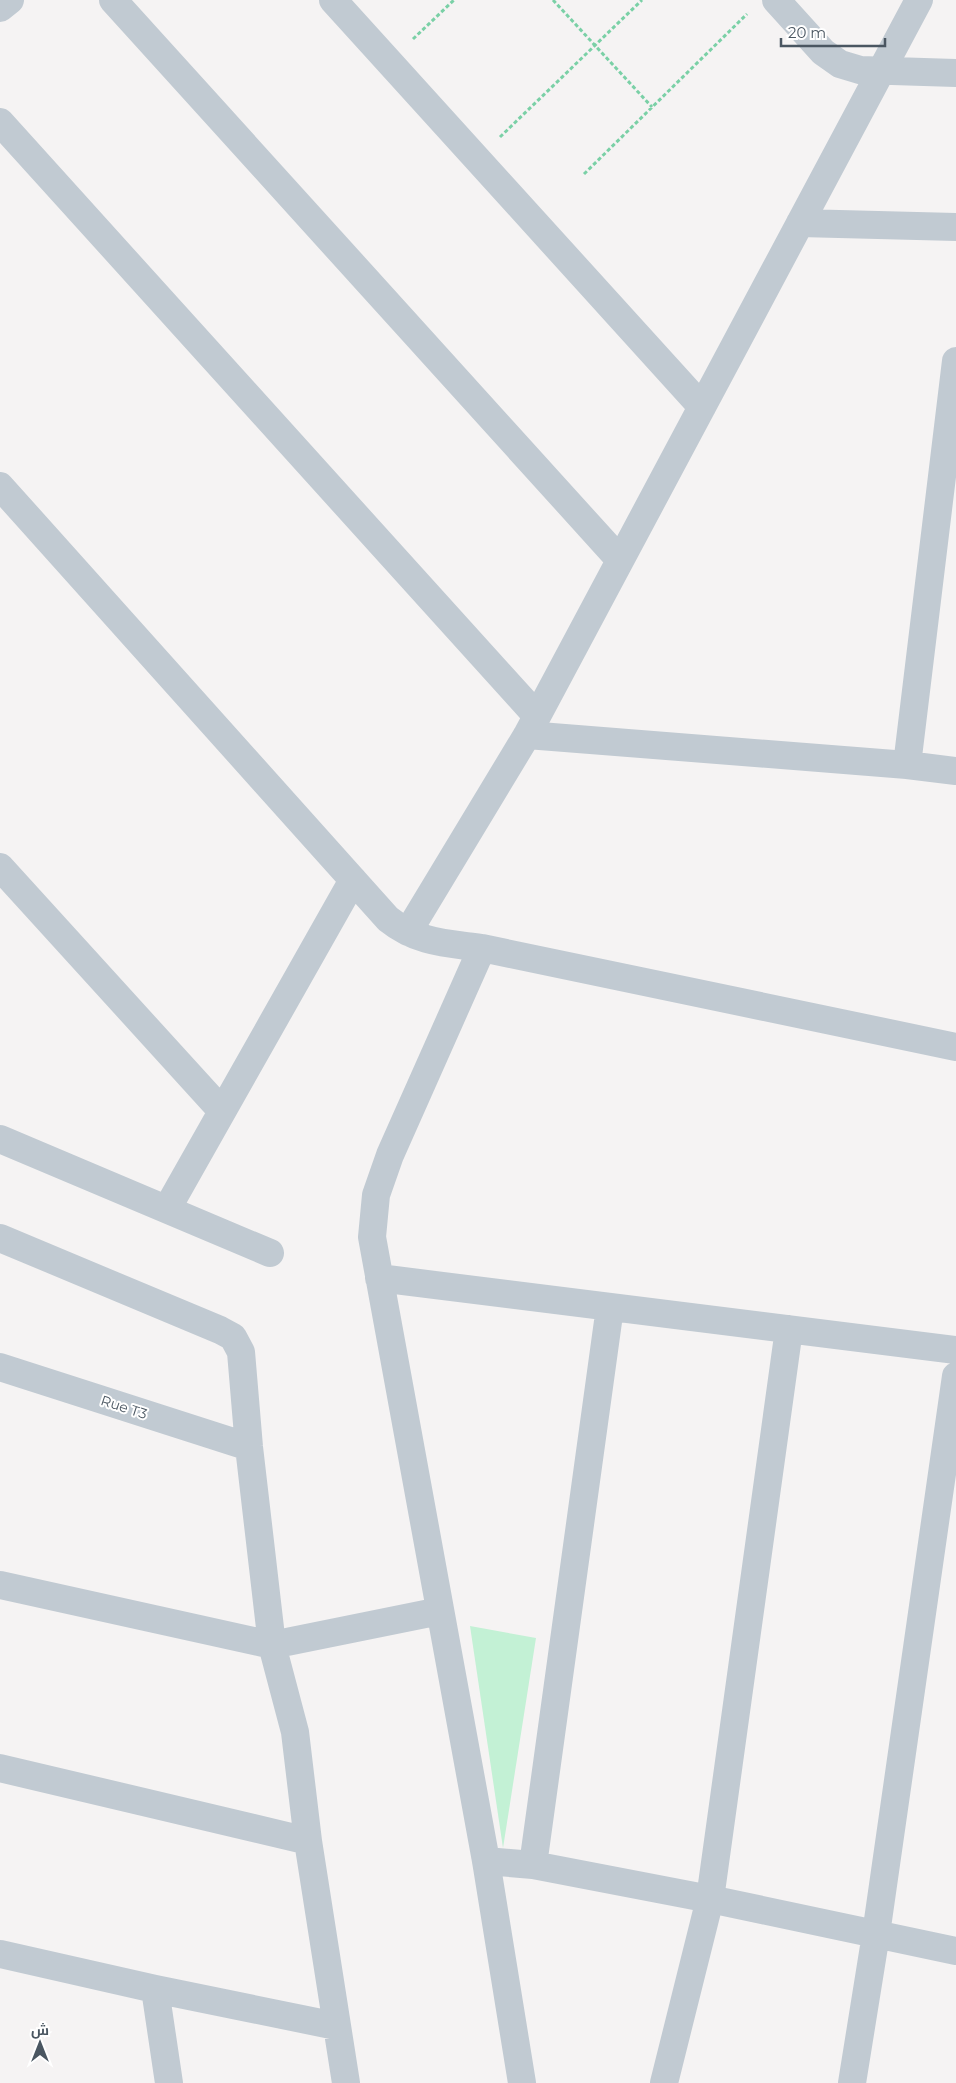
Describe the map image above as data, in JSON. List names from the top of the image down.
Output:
{
  "streets": {
    "street": ["Rue T3"]
  },
  "scale_bar": "20 m",
  "north": "top"
}
